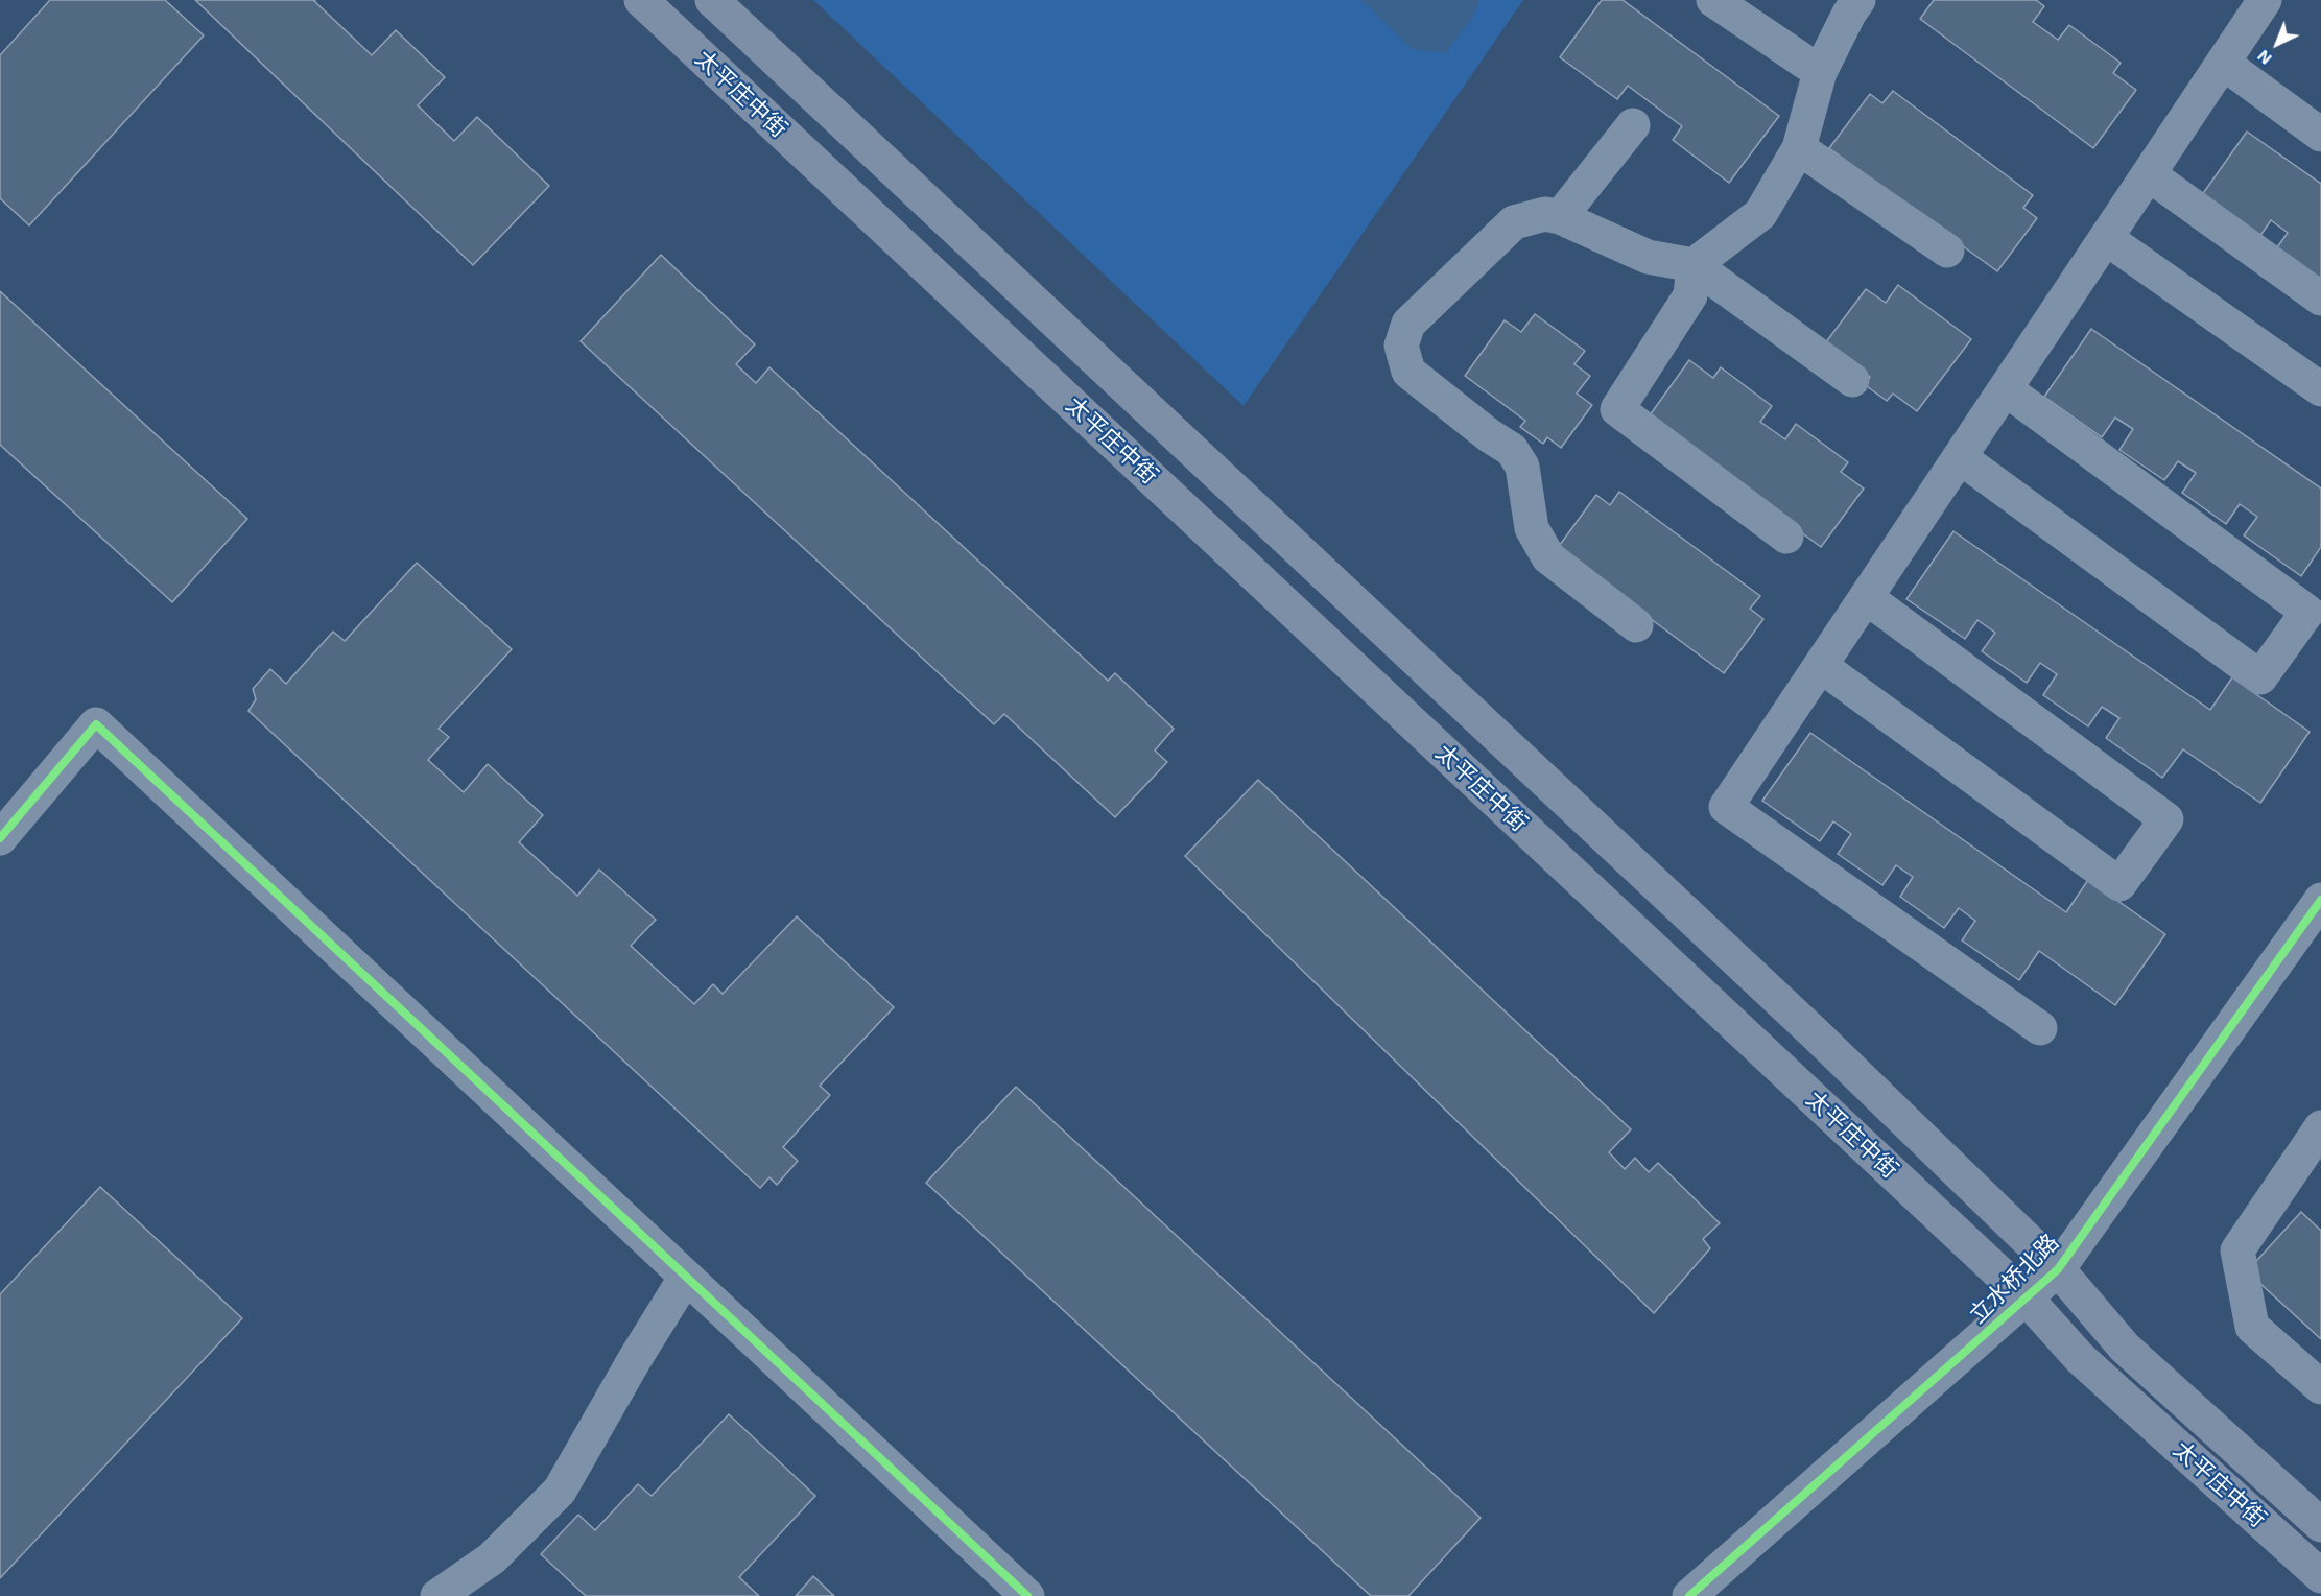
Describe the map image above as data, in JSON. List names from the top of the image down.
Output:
{
  "streets": {
    "main road": ["太平庄中街"],
    "street": ["立水桥北路"]
  },
  "crossings": [
    ["太平庄中街", "立水桥北路"]
  ],
  "north": "bottom left"
}
